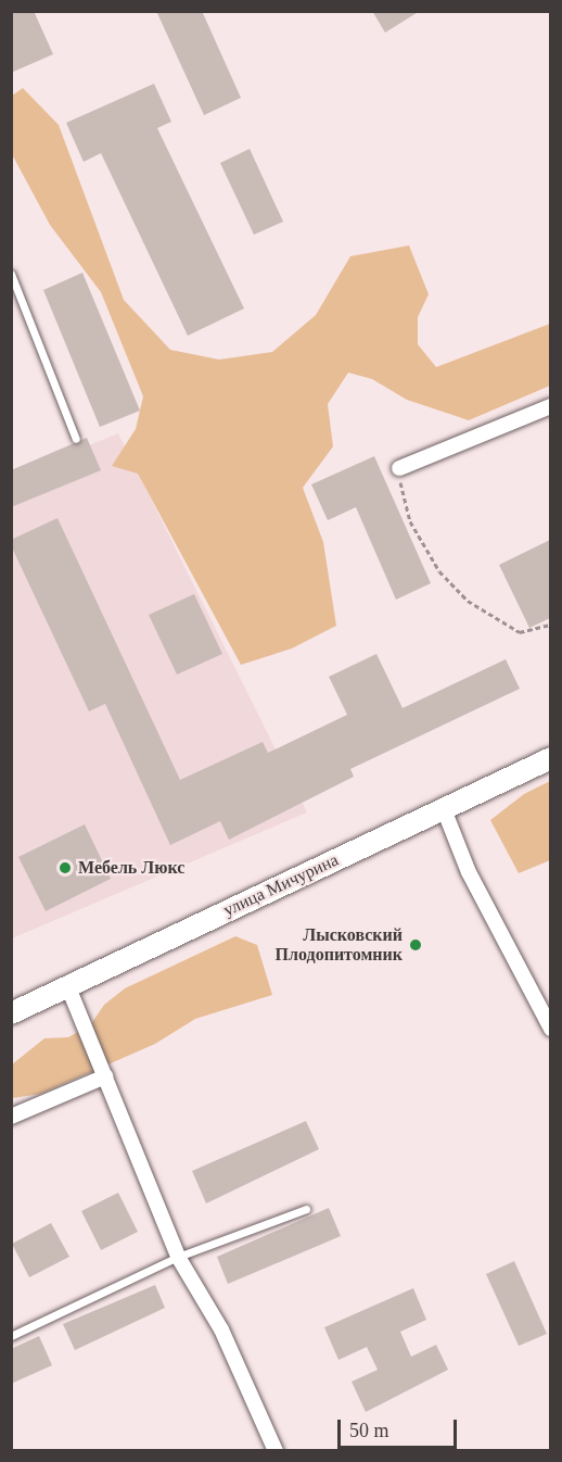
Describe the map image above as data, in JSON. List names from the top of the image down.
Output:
{
  "streets": {
    "main road": ["улица Мичурина"]
  },
  "places": ["Мебель Люкс", "Лысковский Плодопитомник"],
  "scale_bar": "50 m"
}
